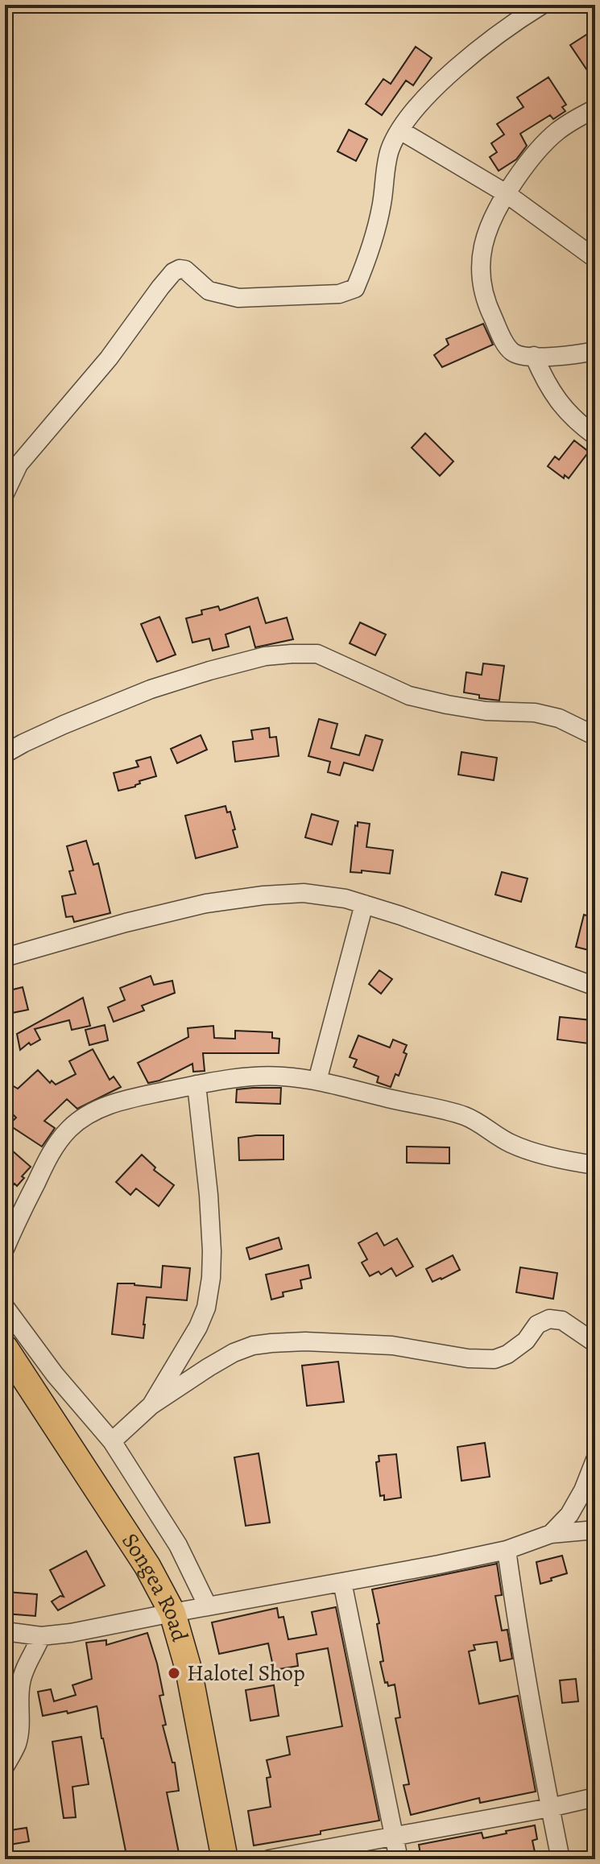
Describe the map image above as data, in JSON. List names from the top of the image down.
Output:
{
  "streets": {
    "highway": ["Songea Road"]
  },
  "places": ["Halotel Shop"]
}
